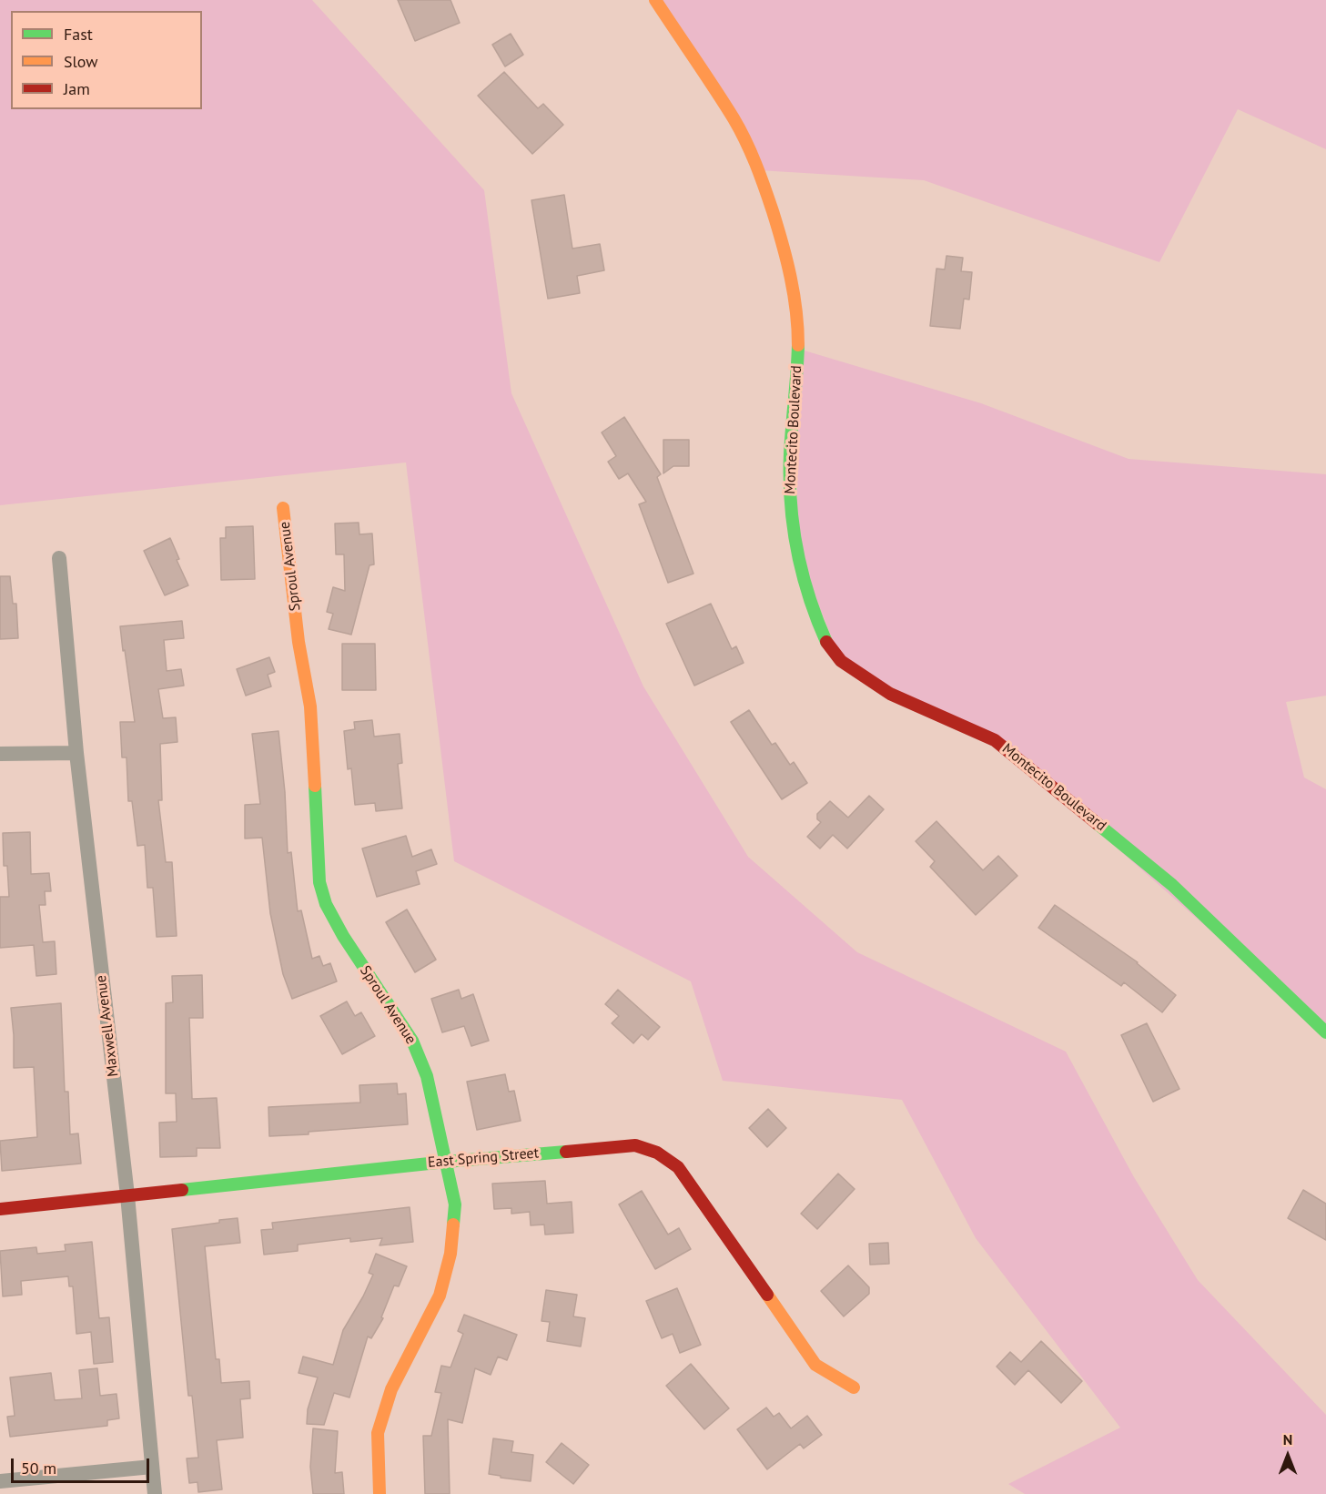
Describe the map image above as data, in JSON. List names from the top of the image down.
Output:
{
  "streets": {
    "street": [
      "Montecito Boulevard",
      "Sproul Avenue",
      "Maxwell Avenue",
      "East Spring Street"
    ]
  },
  "crossings": [
    ["Sproul Avenue", "East Spring Street"],
    ["Maxwell Avenue", "East Spring Street"]
  ],
  "legend": ["Fast", "Slow", "Jam"],
  "scale_bar": "50 m",
  "north": "top"
}
